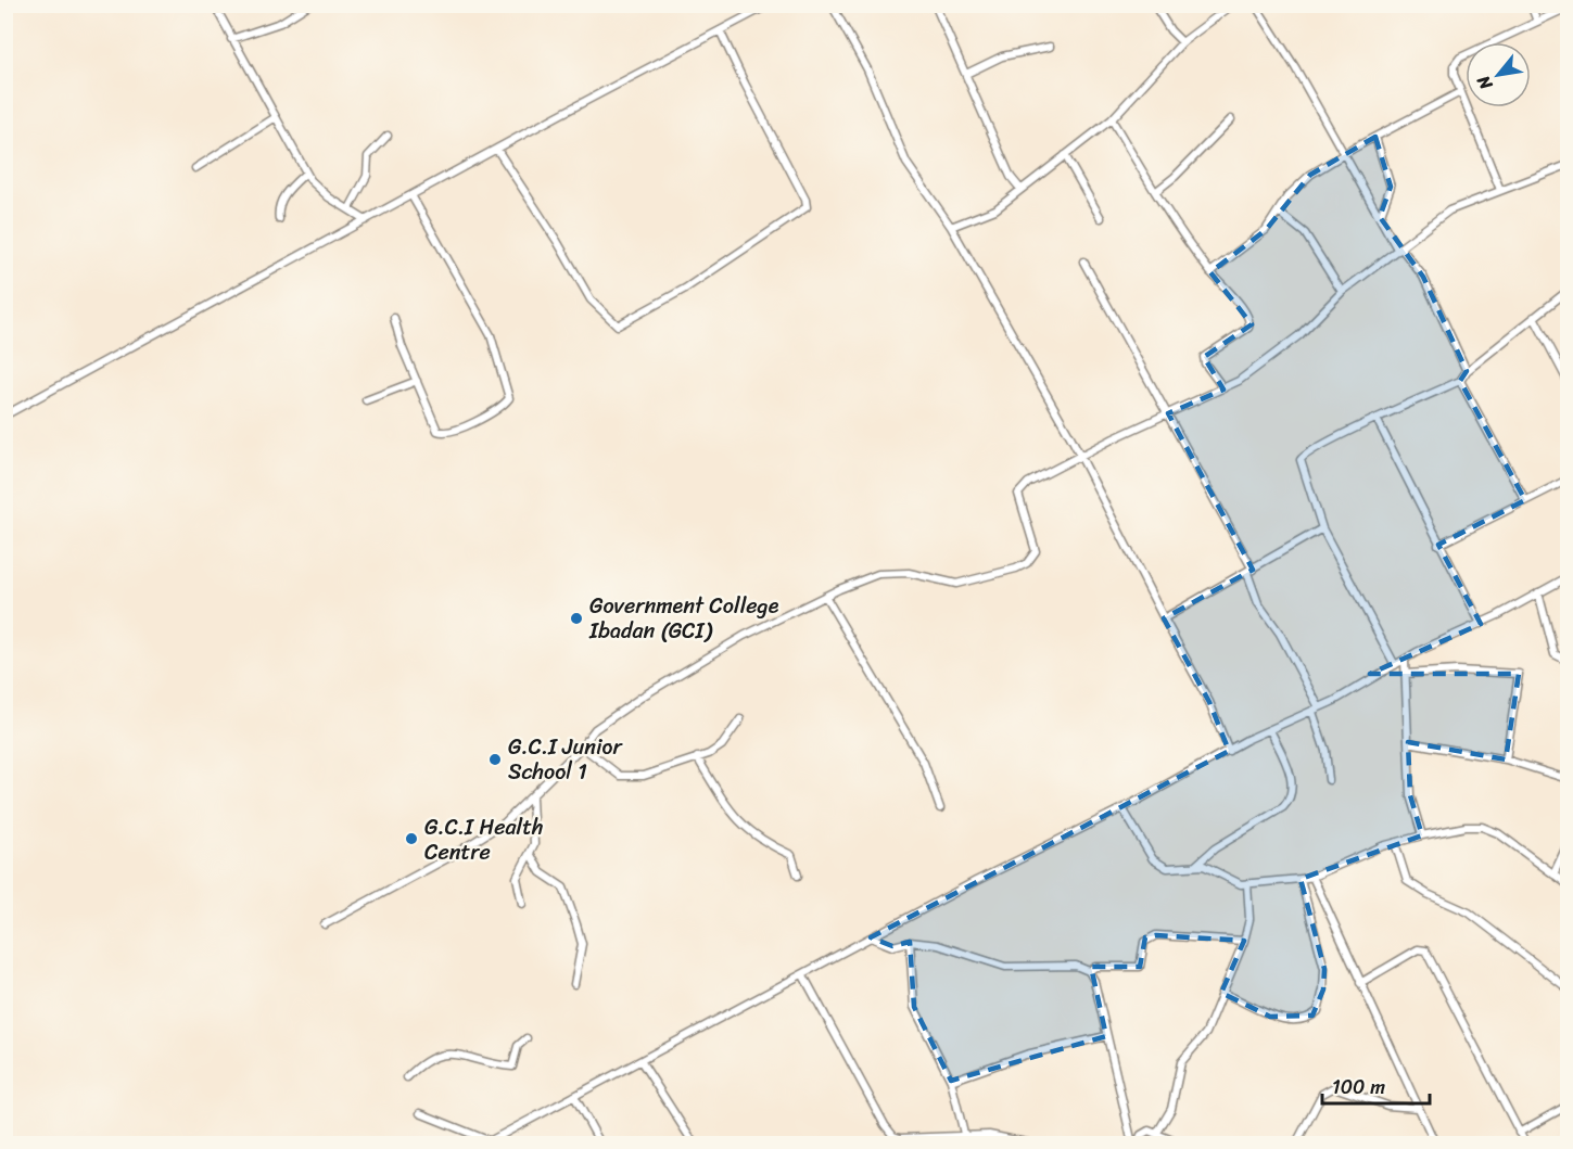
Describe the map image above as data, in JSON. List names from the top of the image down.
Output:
{
  "places": ["Government College Ibadan (GCI)", "G.C.I Junior School 1", "G.C.I Health Centre"],
  "scale_bar": "100 m",
  "north": "bottom left"
}
